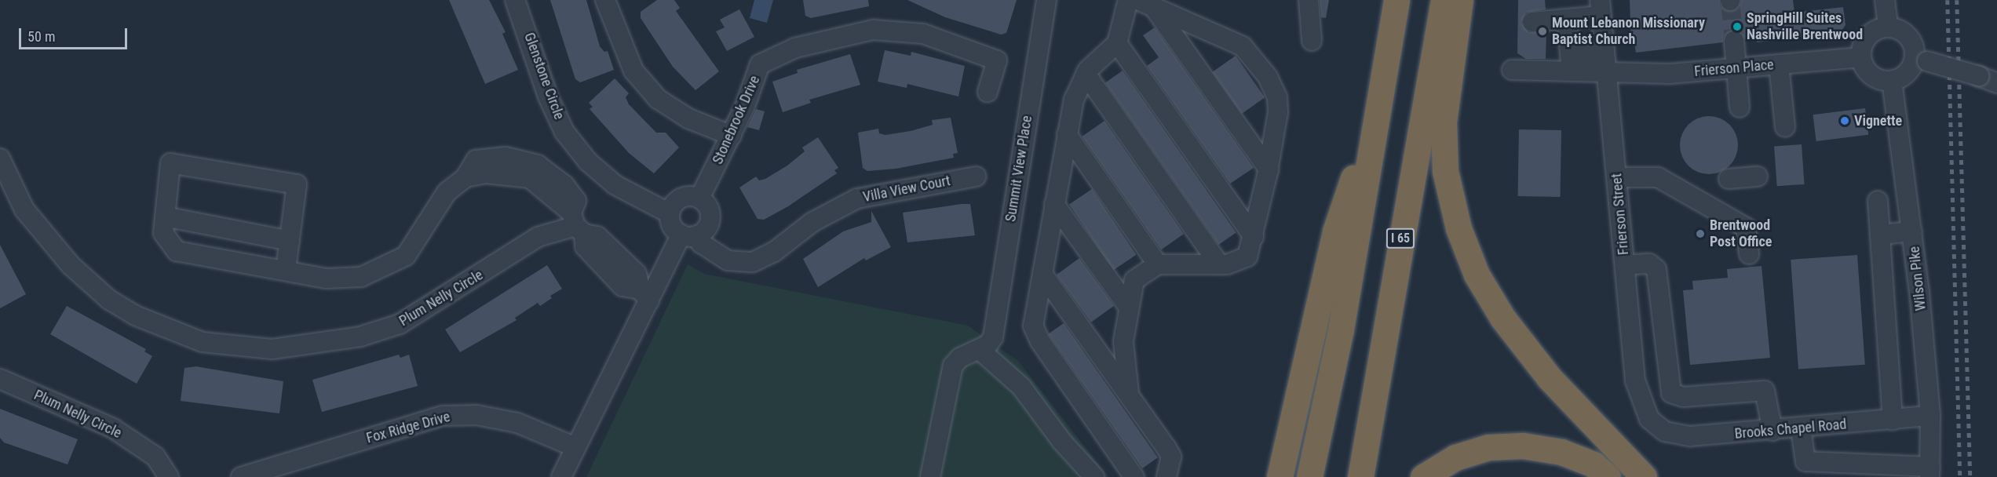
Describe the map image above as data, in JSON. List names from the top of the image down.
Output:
{
  "streets": {
    "highway": ["I 65"],
    "street": [
      "Frierson Place",
      "Glenstone Circle",
      "Stonebrook Drive",
      "Summit View Place",
      "Villa View Court",
      "Frierson Street",
      "Wilson Pike",
      "Plum Nelly Circle",
      "Fox Ridge Drive",
      "Brooks Chapel Road"
    ]
  },
  "crossings": [
    ["Frierson Place", "Frierson Street"],
    ["Frierson Place", "Wilson Pike"],
    ["Glenstone Circle", "Stonebrook Drive"],
    ["Glenstone Circle", "Villa View Court"],
    ["Stonebrook Drive", "Villa View Court"],
    ["Frierson Street", "Brooks Chapel Road"],
    ["Wilson Pike", "Brooks Chapel Road"]
  ],
  "places": [
    "SpringHill Suites Nashville Brentwood",
    "Mount Lebanon Missionary Baptist Church",
    "Vignette",
    "Brentwood Post Office"
  ],
  "scale_bar": "50 m"
}
